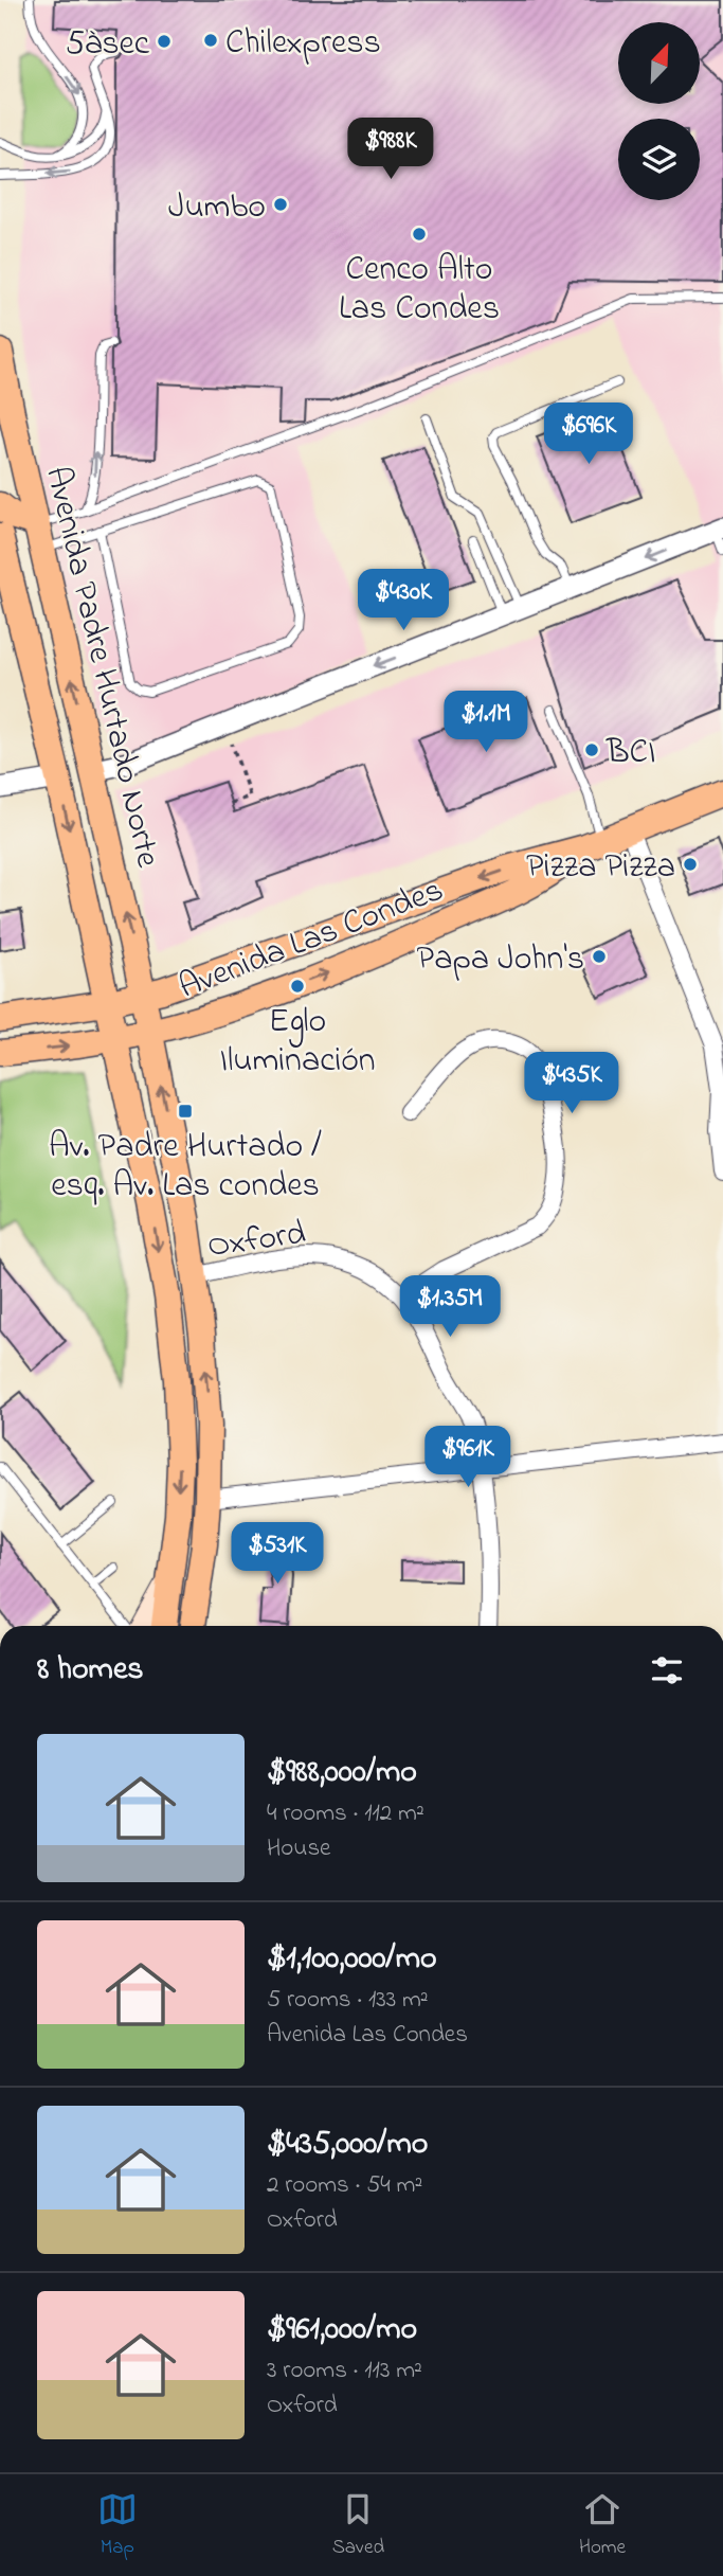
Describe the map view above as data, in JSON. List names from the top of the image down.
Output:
{
  "streets": {
    "main road": ["Avenida Padre Hurtado Norte", "Avenida Las Condes"],
    "street": ["Oxford"]
  },
  "crossings": [
    ["Avenida Padre Hurtado Norte", "Avenida Las Condes"],
    ["Avenida Padre Hurtado Norte", "Oxford"]
  ],
  "places": {
    "other": [
      "Chilexpress",
      "5àsec",
      "Jumbo",
      "Cenco Alto Las Condes",
      "BCI",
      "Pizza Pizza",
      "Papa John's",
      "Eglo Iluminación"
    ],
    "transit": ["Av. Padre Hurtado / esq. Av. Las condes"]
  },
  "north": "top right",
  "page": {
    "price": [
      "$988K",
      "$696K",
      "$430K",
      "$1.1M",
      "$435K",
      "$1.35M",
      "$961K",
      "$531K"
    ],
    "heading": "8 homes",
    "list": [
      {
        "name": "$988,000/mo",
        "note": "4 rooms · 112 m² · House"
      },
      {
        "name": "$1,100,000/mo",
        "note": "5 rooms · 133 m² · Avenida Las Condes"
      },
      {
        "name": "$435,000/mo",
        "note": "2 rooms · 54 m² · Oxford"
      },
      {
        "name": "$961,000/mo",
        "note": "3 rooms · 113 m² · Oxford"
      }
    ],
    "tabs": ["Map", "Saved", "Home"]
  }
}
